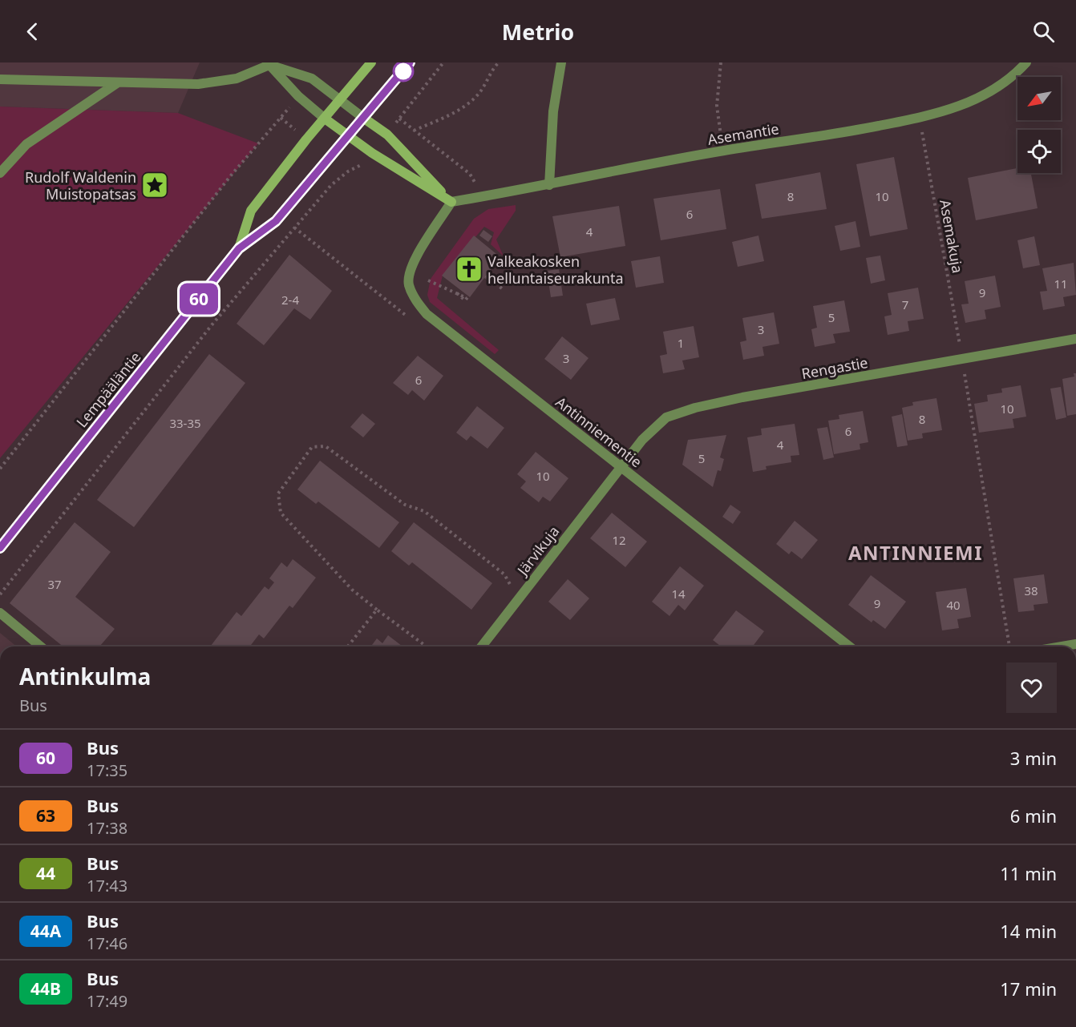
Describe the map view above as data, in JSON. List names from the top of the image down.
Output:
{
  "streets": {
    "main road": ["Lempääläntie"],
    "street": [
      "Asemantie",
      "Rengastie",
      "Antinniementie",
      "Järvikuja"
    ],
    "path": ["Asemakuja"]
  },
  "crossings": [
    ["Asemantie", "Asemakuja"],
    ["Asemantie", "Antinniementie"],
    ["Asemakuja", "Rengastie"],
    ["Rengastie", "Antinniementie"],
    ["Rengastie", "Järvikuja"],
    ["Antinniementie", "Järvikuja"]
  ],
  "districts": ["ANTINNIEMI"],
  "places": {
    "place": ["Rudolf Waldenin Muistopatsas"],
    "church": ["Valkeakosken helluntaiseurakunta"]
  },
  "lines": ["bus line 60"],
  "house_numbers": [
    "8",
    "10",
    "6",
    "4",
    "11",
    "9",
    "2-4",
    "7",
    "5",
    "3",
    "1",
    "3",
    "6",
    "10",
    "8",
    "33-35",
    "6",
    "4",
    "5",
    "10",
    "12",
    "37",
    "38",
    "14",
    "9",
    "40"
  ],
  "north": "bottom left",
  "page": {
    "header": "Metrio",
    "on_map": "60",
    "heading": ["Antinkulma", "Bus"],
    "list": [
      {
        "mark": "60",
        "name": "Bus",
        "note": "17:35",
        "value": "3 min"
      },
      {
        "mark": "63",
        "name": "Bus",
        "note": "17:38",
        "value": "6 min"
      },
      {
        "mark": "44",
        "name": "Bus",
        "note": "17:43",
        "value": "11 min"
      },
      {
        "mark": "44A",
        "name": "Bus",
        "note": "17:46",
        "value": "14 min"
      },
      {
        "mark": "44B",
        "name": "Bus",
        "note": "17:49",
        "value": "17 min"
      }
    ]
  }
}
